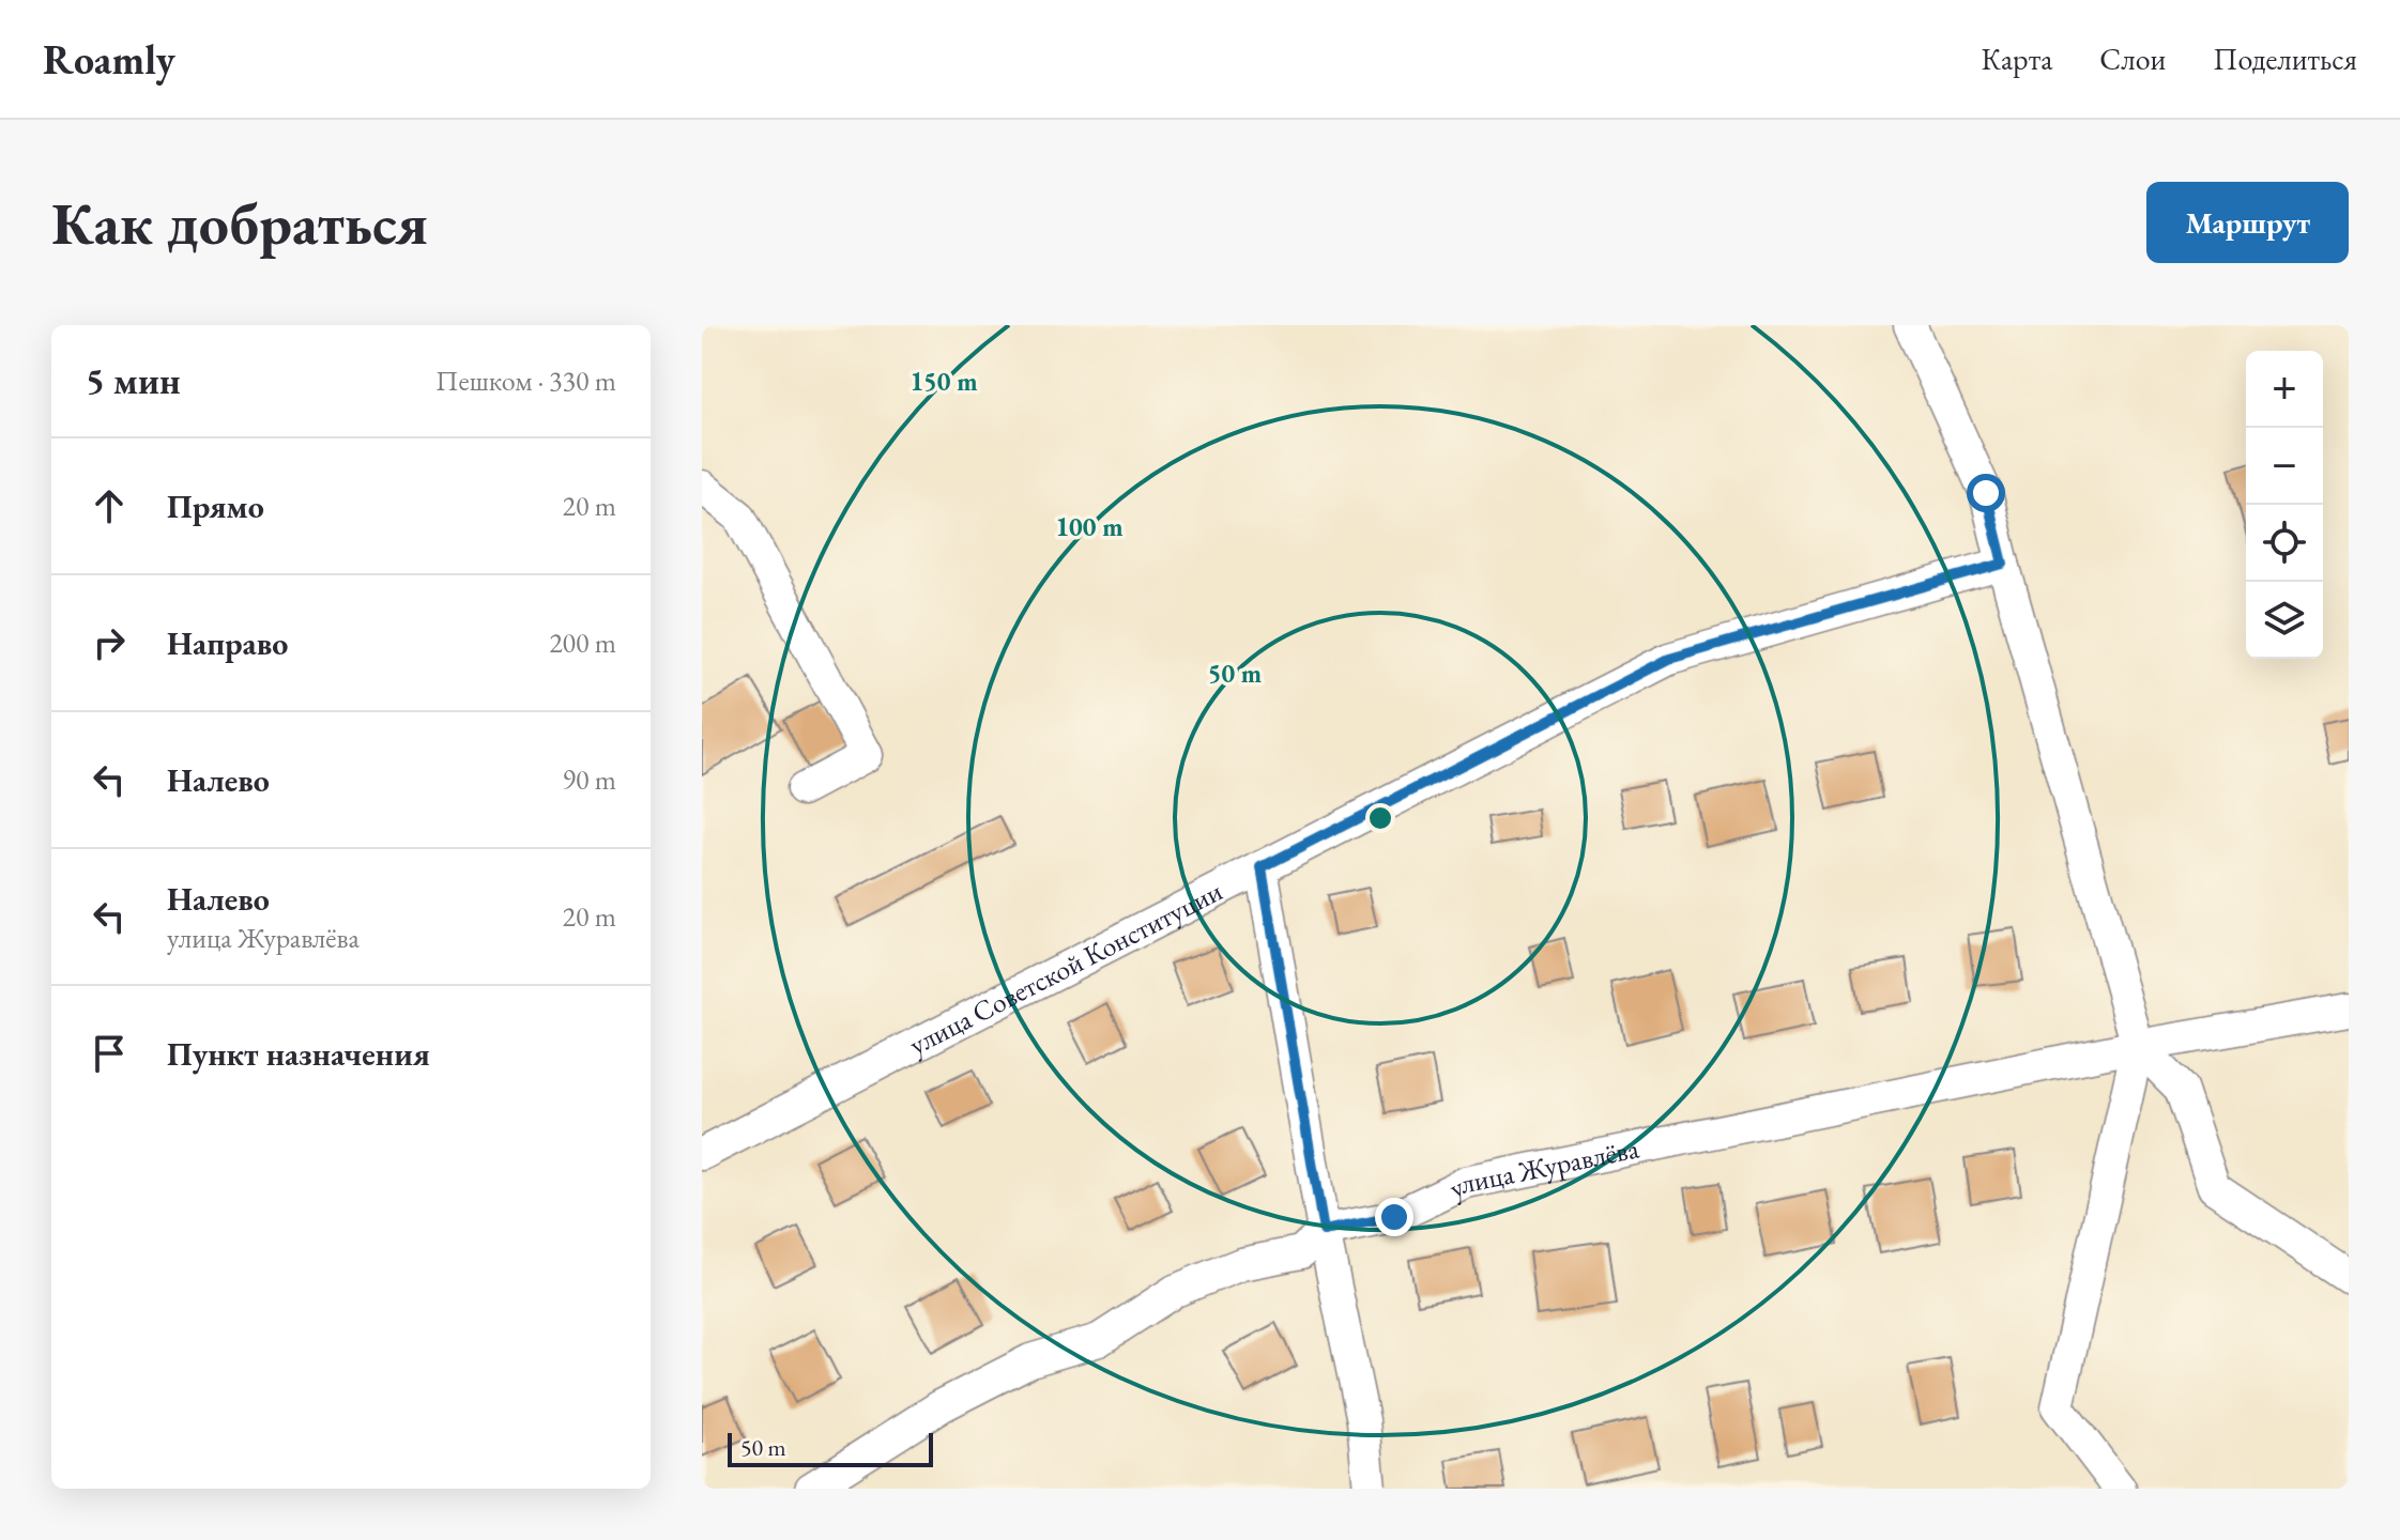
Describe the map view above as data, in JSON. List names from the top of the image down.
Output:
{
  "streets": {
    "street": ["улица Советской Конституции", "улица Журавлёва"]
  },
  "scale_bar": "50 m",
  "page": {
    "header": "Roamly",
    "nav": ["Карта", "Слои", "Поделиться"],
    "buttons": "Маршрут",
    "title": "Как добраться",
    "heading": ["5 мин", "Пешком · 330 m"],
    "map_buttons": ["+", "−"],
    "list": [
      ["Прямо", "20 m"],
      ["Направо", "200 m"],
      ["Налево", "90 m"],
      ["Налево", "улица Журавлёва", "20 m"],
      "Пункт назначения"
    ],
    "scale": "50 m"
  },
  "rings": ["150 m", "100 m", "50 m"]
}
